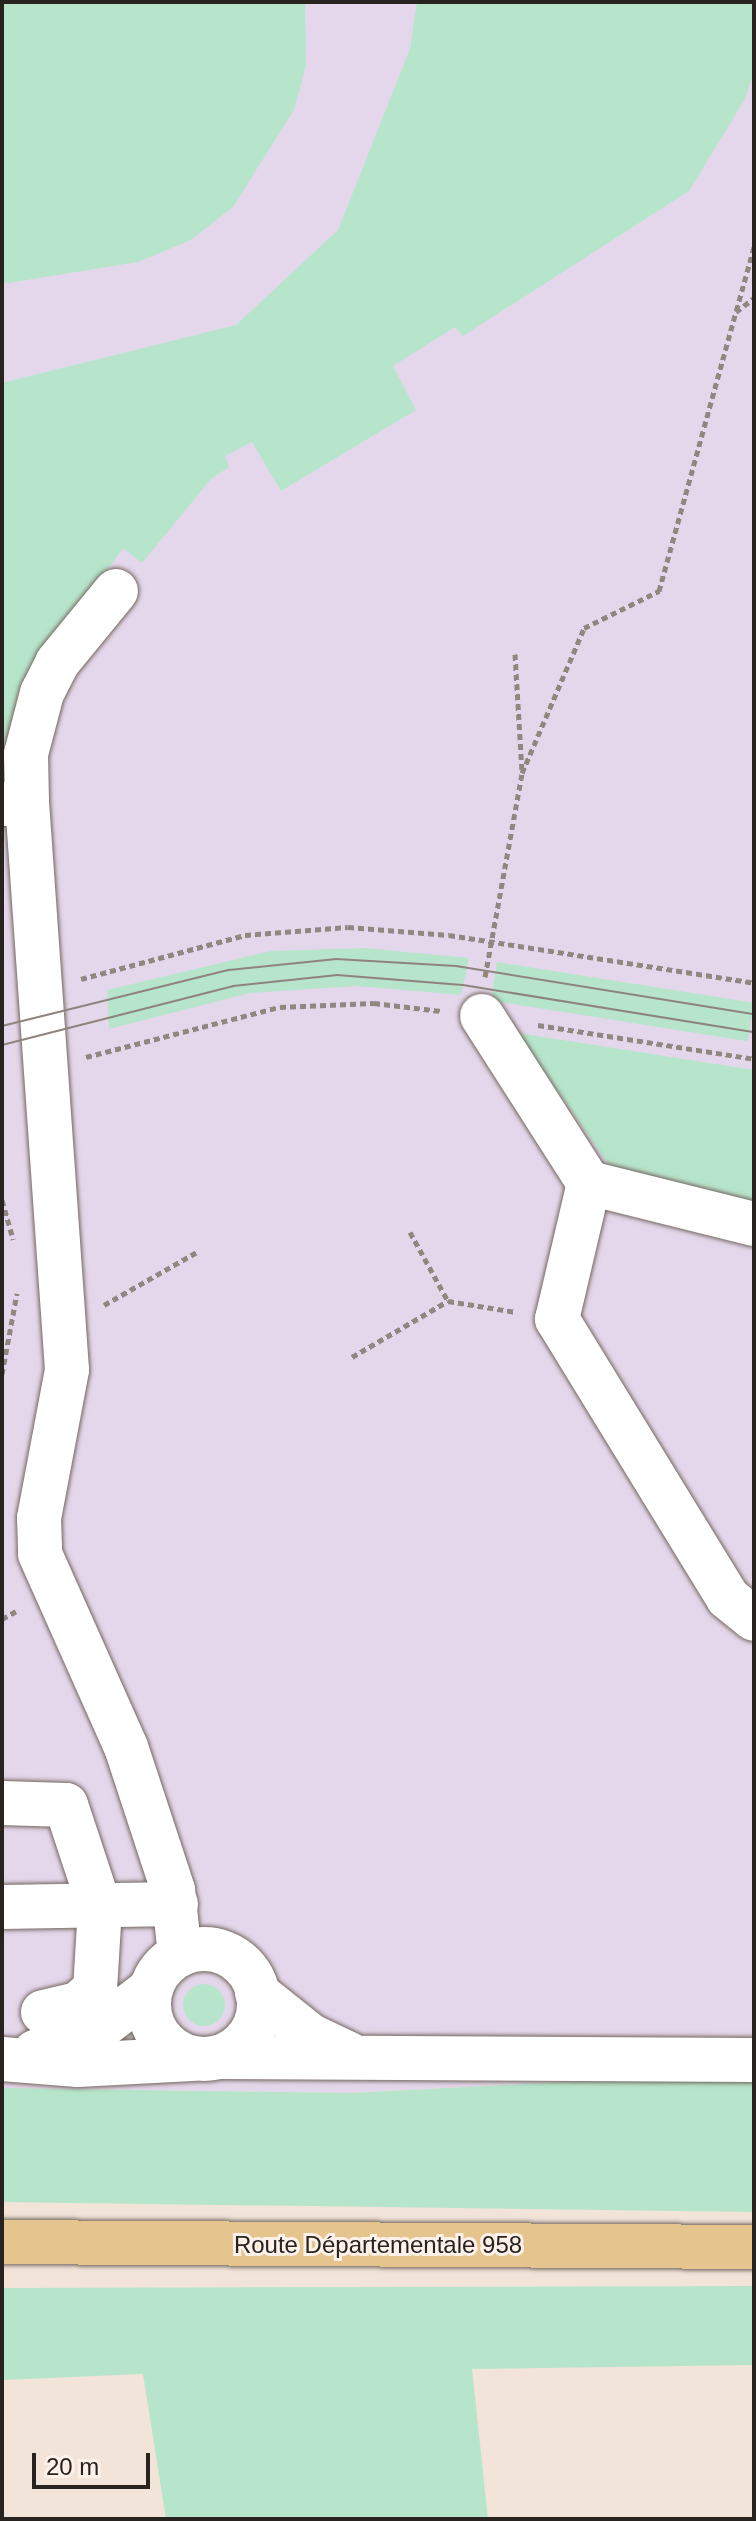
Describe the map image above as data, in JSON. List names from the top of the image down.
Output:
{
  "streets": {
    "main road": ["Route Départementale 958"]
  },
  "scale_bar": "20 m"
}
